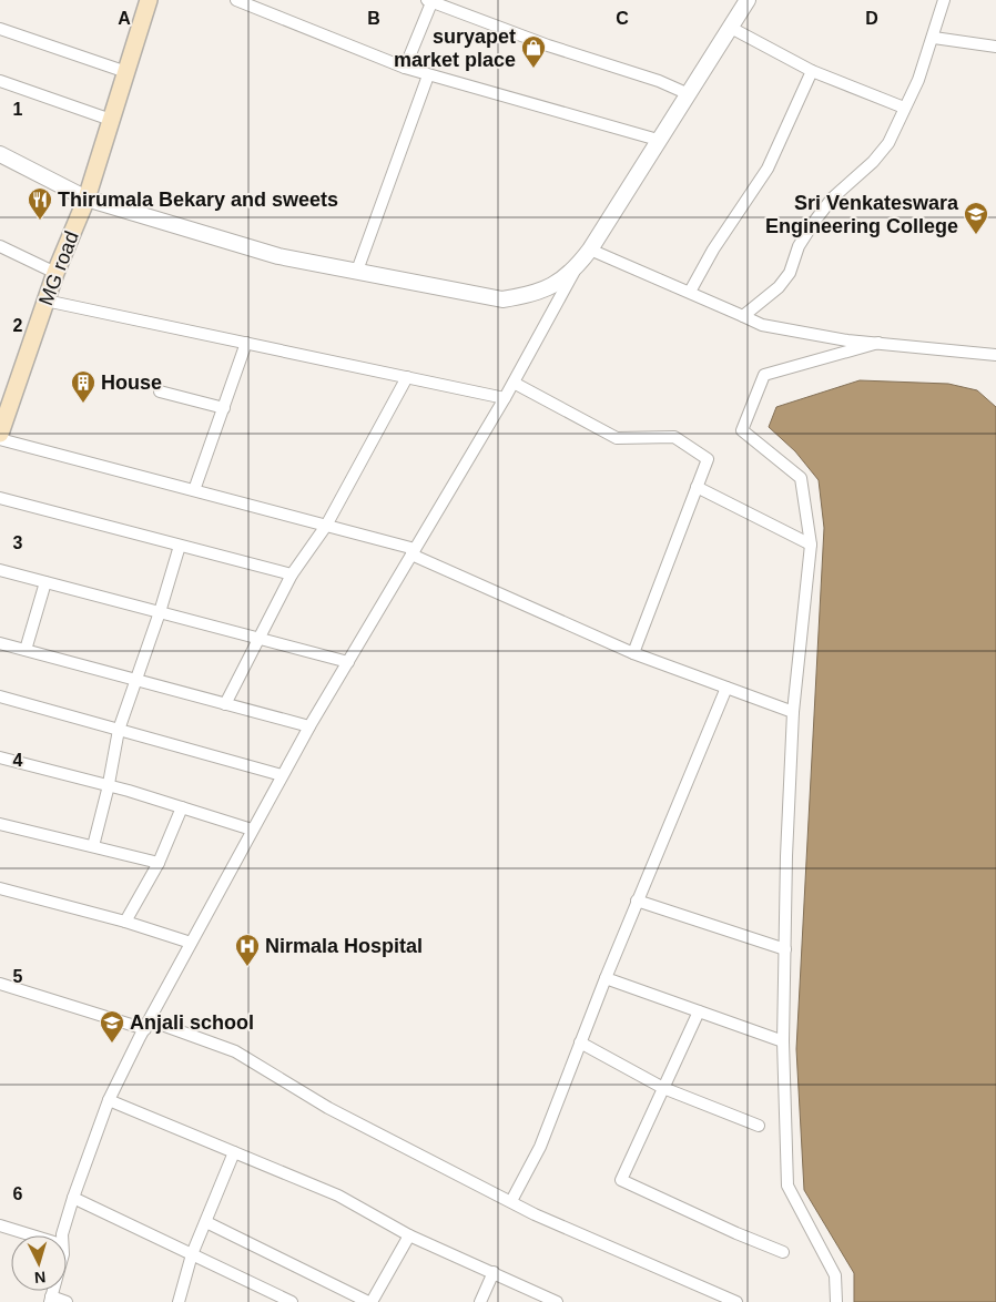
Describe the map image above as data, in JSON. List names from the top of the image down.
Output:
{
  "streets": {
    "main road": ["MG road"]
  },
  "places": {
    "shop": ["suryapet market place"],
    "restaurant": ["Thirumala Bekary and sweets"],
    "school or university": ["Sri Venkateswara Engineering College", "Anjali school"],
    "building": ["House"],
    "hospital": ["Nirmala Hospital"]
  },
  "north": "bottom",
  "grid": {
    "columns": [
      "A",
      "B",
      "C",
      "D"
    ],
    "rows": [
      "1",
      "2",
      "3",
      "4",
      "5",
      "6"
    ]
  }
}
